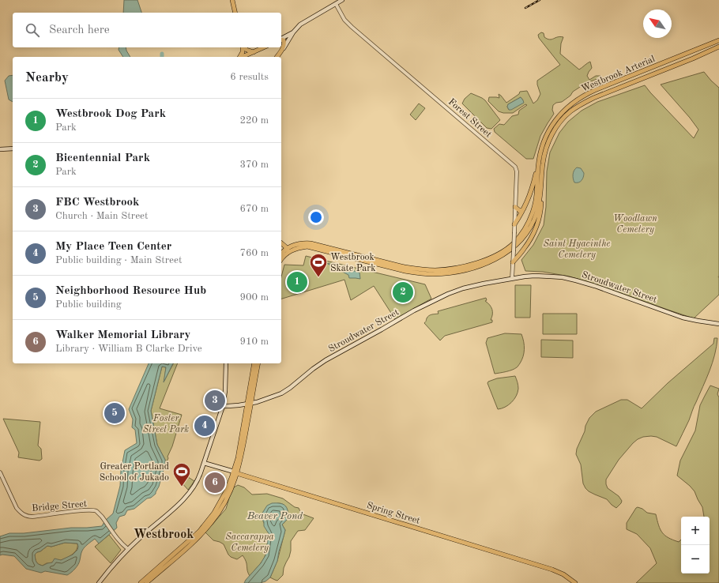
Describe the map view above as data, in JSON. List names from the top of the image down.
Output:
{
  "streets": {
    "main road": ["Westbrook Arterial", "Stroudwater Street", "Spring Street"],
    "street": ["Forest Street", "Bridge Street"]
  },
  "crossings": [
    ["Forest Street", "Stroudwater Street"]
  ],
  "districts": ["Westbrook"],
  "water": ["Beaver Pond"],
  "parks": [
    "Woodlawn Cemetery",
    "Saint Hyacinthe Cemetery",
    "Foster Street Park",
    "Saccarappa Cemetery"
  ],
  "places": {
    "sports": ["Westbrook Skate Park", "Greater Portland School of Jukado"]
  },
  "north": "top left",
  "page": {
    "search": "Search here",
    "heading": ["Nearby", "6 results"],
    "list": [
      {
        "mark": "1",
        "name": "Westbrook Dog Park",
        "note": "Park",
        "value": "220 m"
      },
      {
        "mark": "2",
        "name": "Bicentennial Park",
        "note": "Park",
        "value": "370 m"
      },
      {
        "mark": "3",
        "name": "FBC Westbrook",
        "note": "Church · Main Street",
        "value": "670 m"
      },
      {
        "mark": "4",
        "name": "My Place Teen Center",
        "note": "Public building · Main Street",
        "value": "760 m"
      },
      {
        "mark": "5",
        "name": "Neighborhood Resource Hub",
        "note": "Public building",
        "value": "900 m"
      },
      {
        "mark": "6",
        "name": "Walker Memorial Library",
        "note": "Library · William B Clarke Drive",
        "value": "910 m"
      }
    ],
    "pins": [
      "1",
      "2",
      "3",
      "5",
      "4",
      "6"
    ],
    "map_buttons": ["+", "−"]
  }
}
